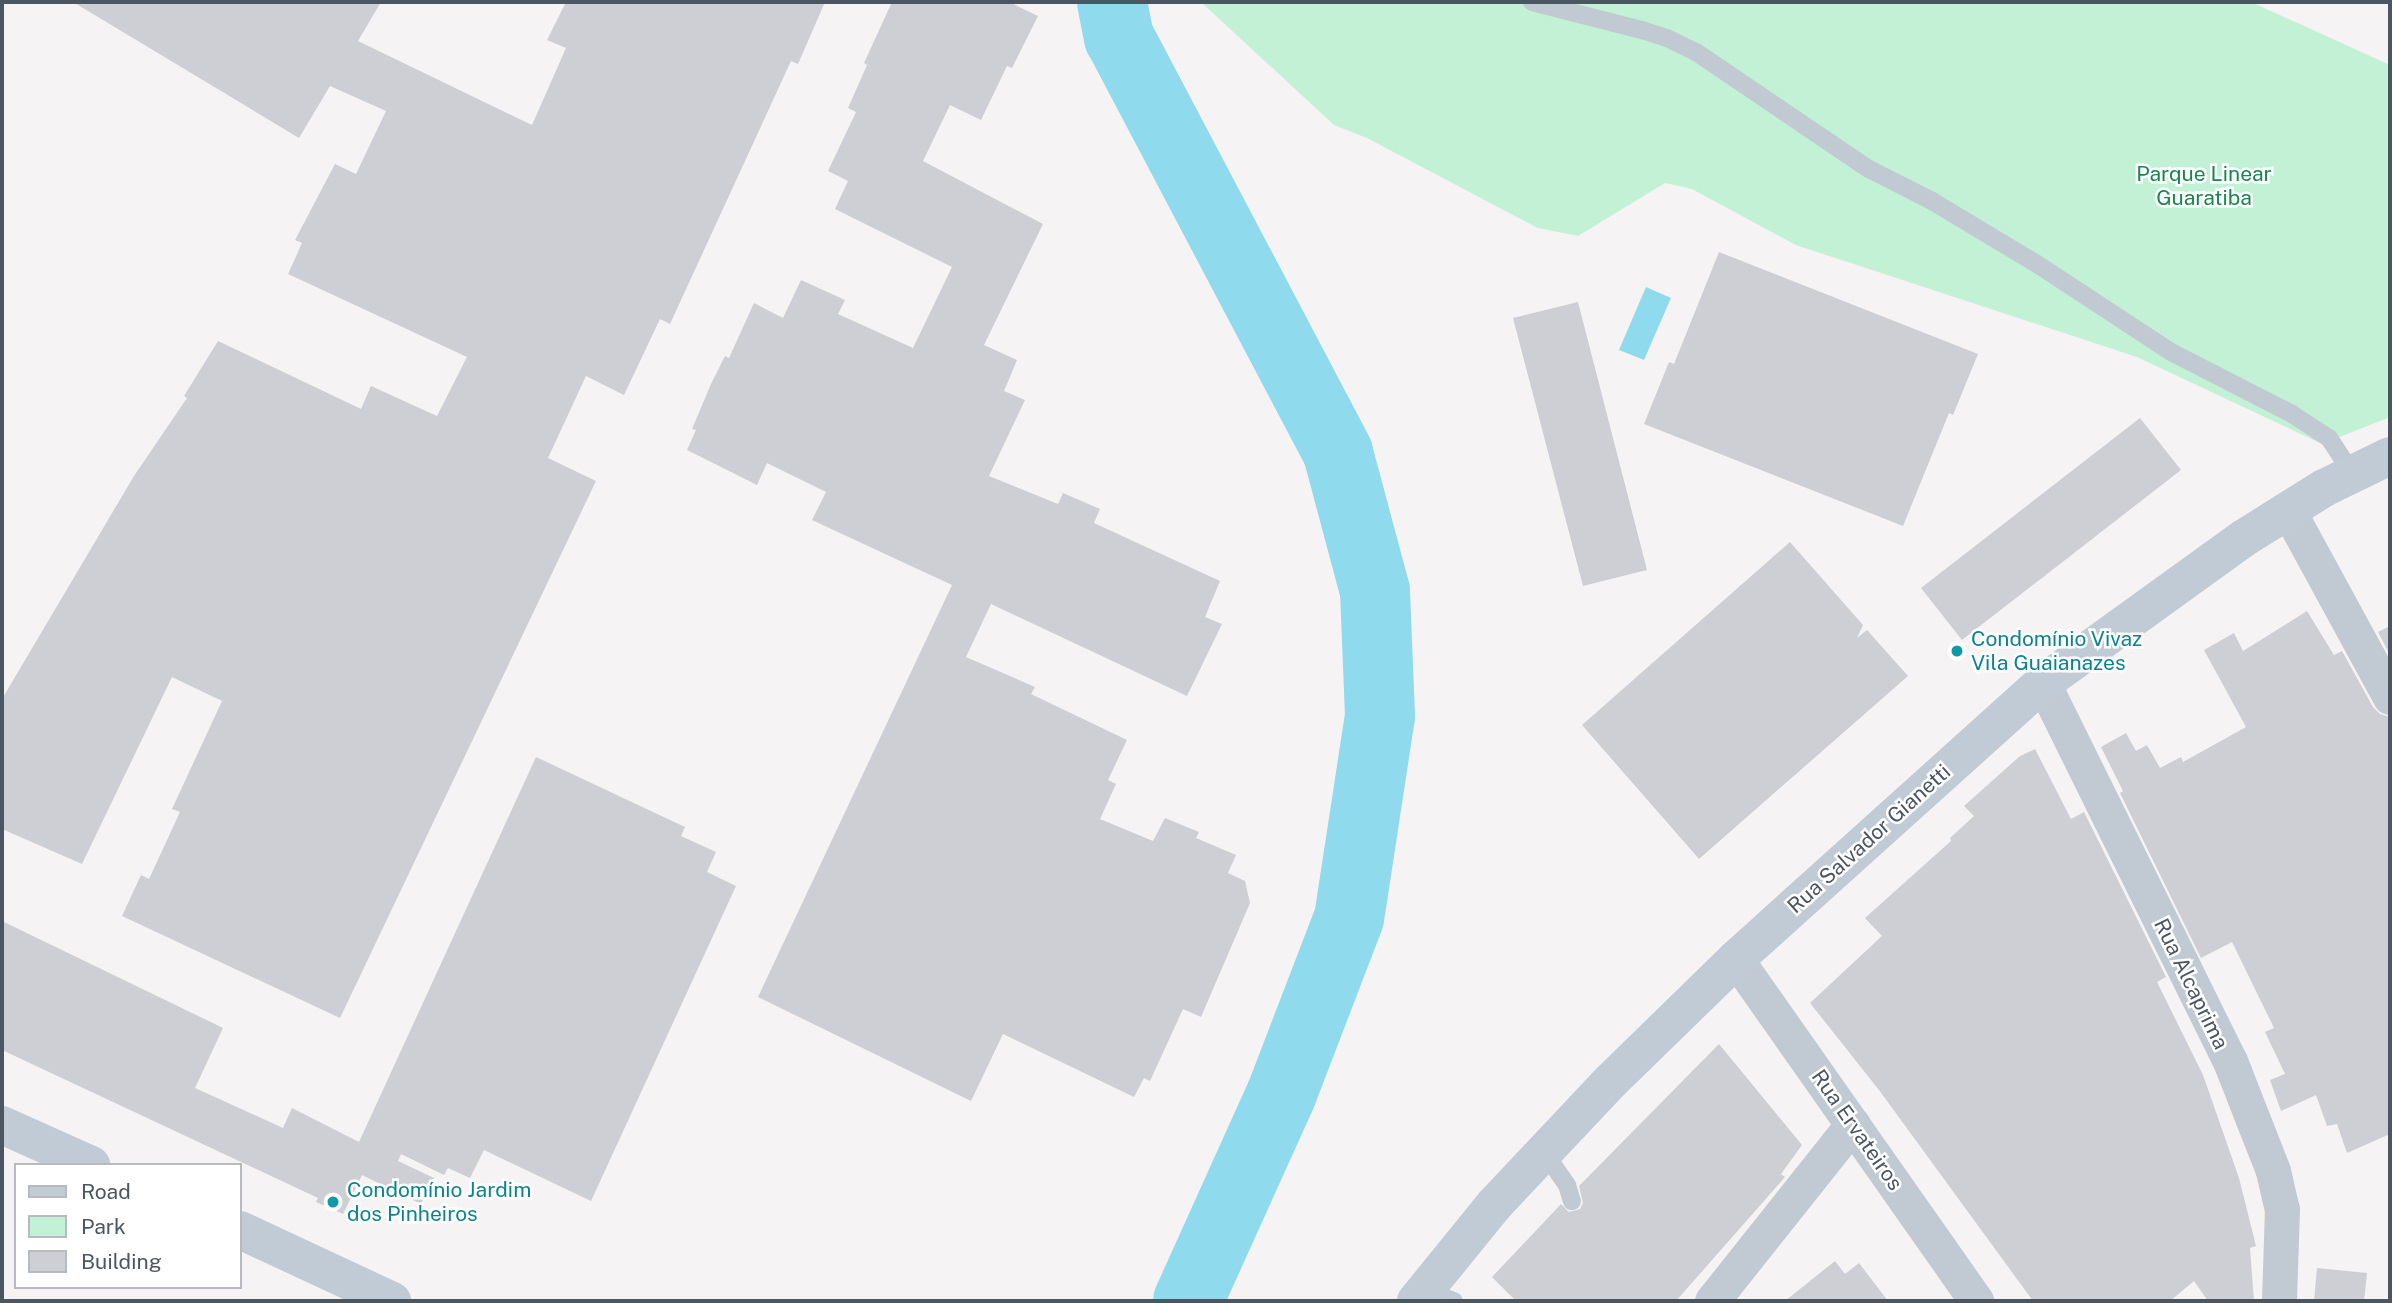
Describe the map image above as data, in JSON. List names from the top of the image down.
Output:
{
  "streets": {
    "main road": ["Rua Salvador Gianetti"],
    "street": ["Rua Alcaprima", "Rua Ervateiros"]
  },
  "crossings": [
    ["Rua Salvador Gianetti", "Rua Alcaprima"],
    ["Rua Salvador Gianetti", "Rua Ervateiros"]
  ],
  "parks": ["Parque Linear Guaratiba"],
  "places": ["Condomínio Vivaz Vila Guaianazes", "Condomínio Jardim dos Pinheiros"],
  "legend": ["Road", "Park", "Building"]
}
